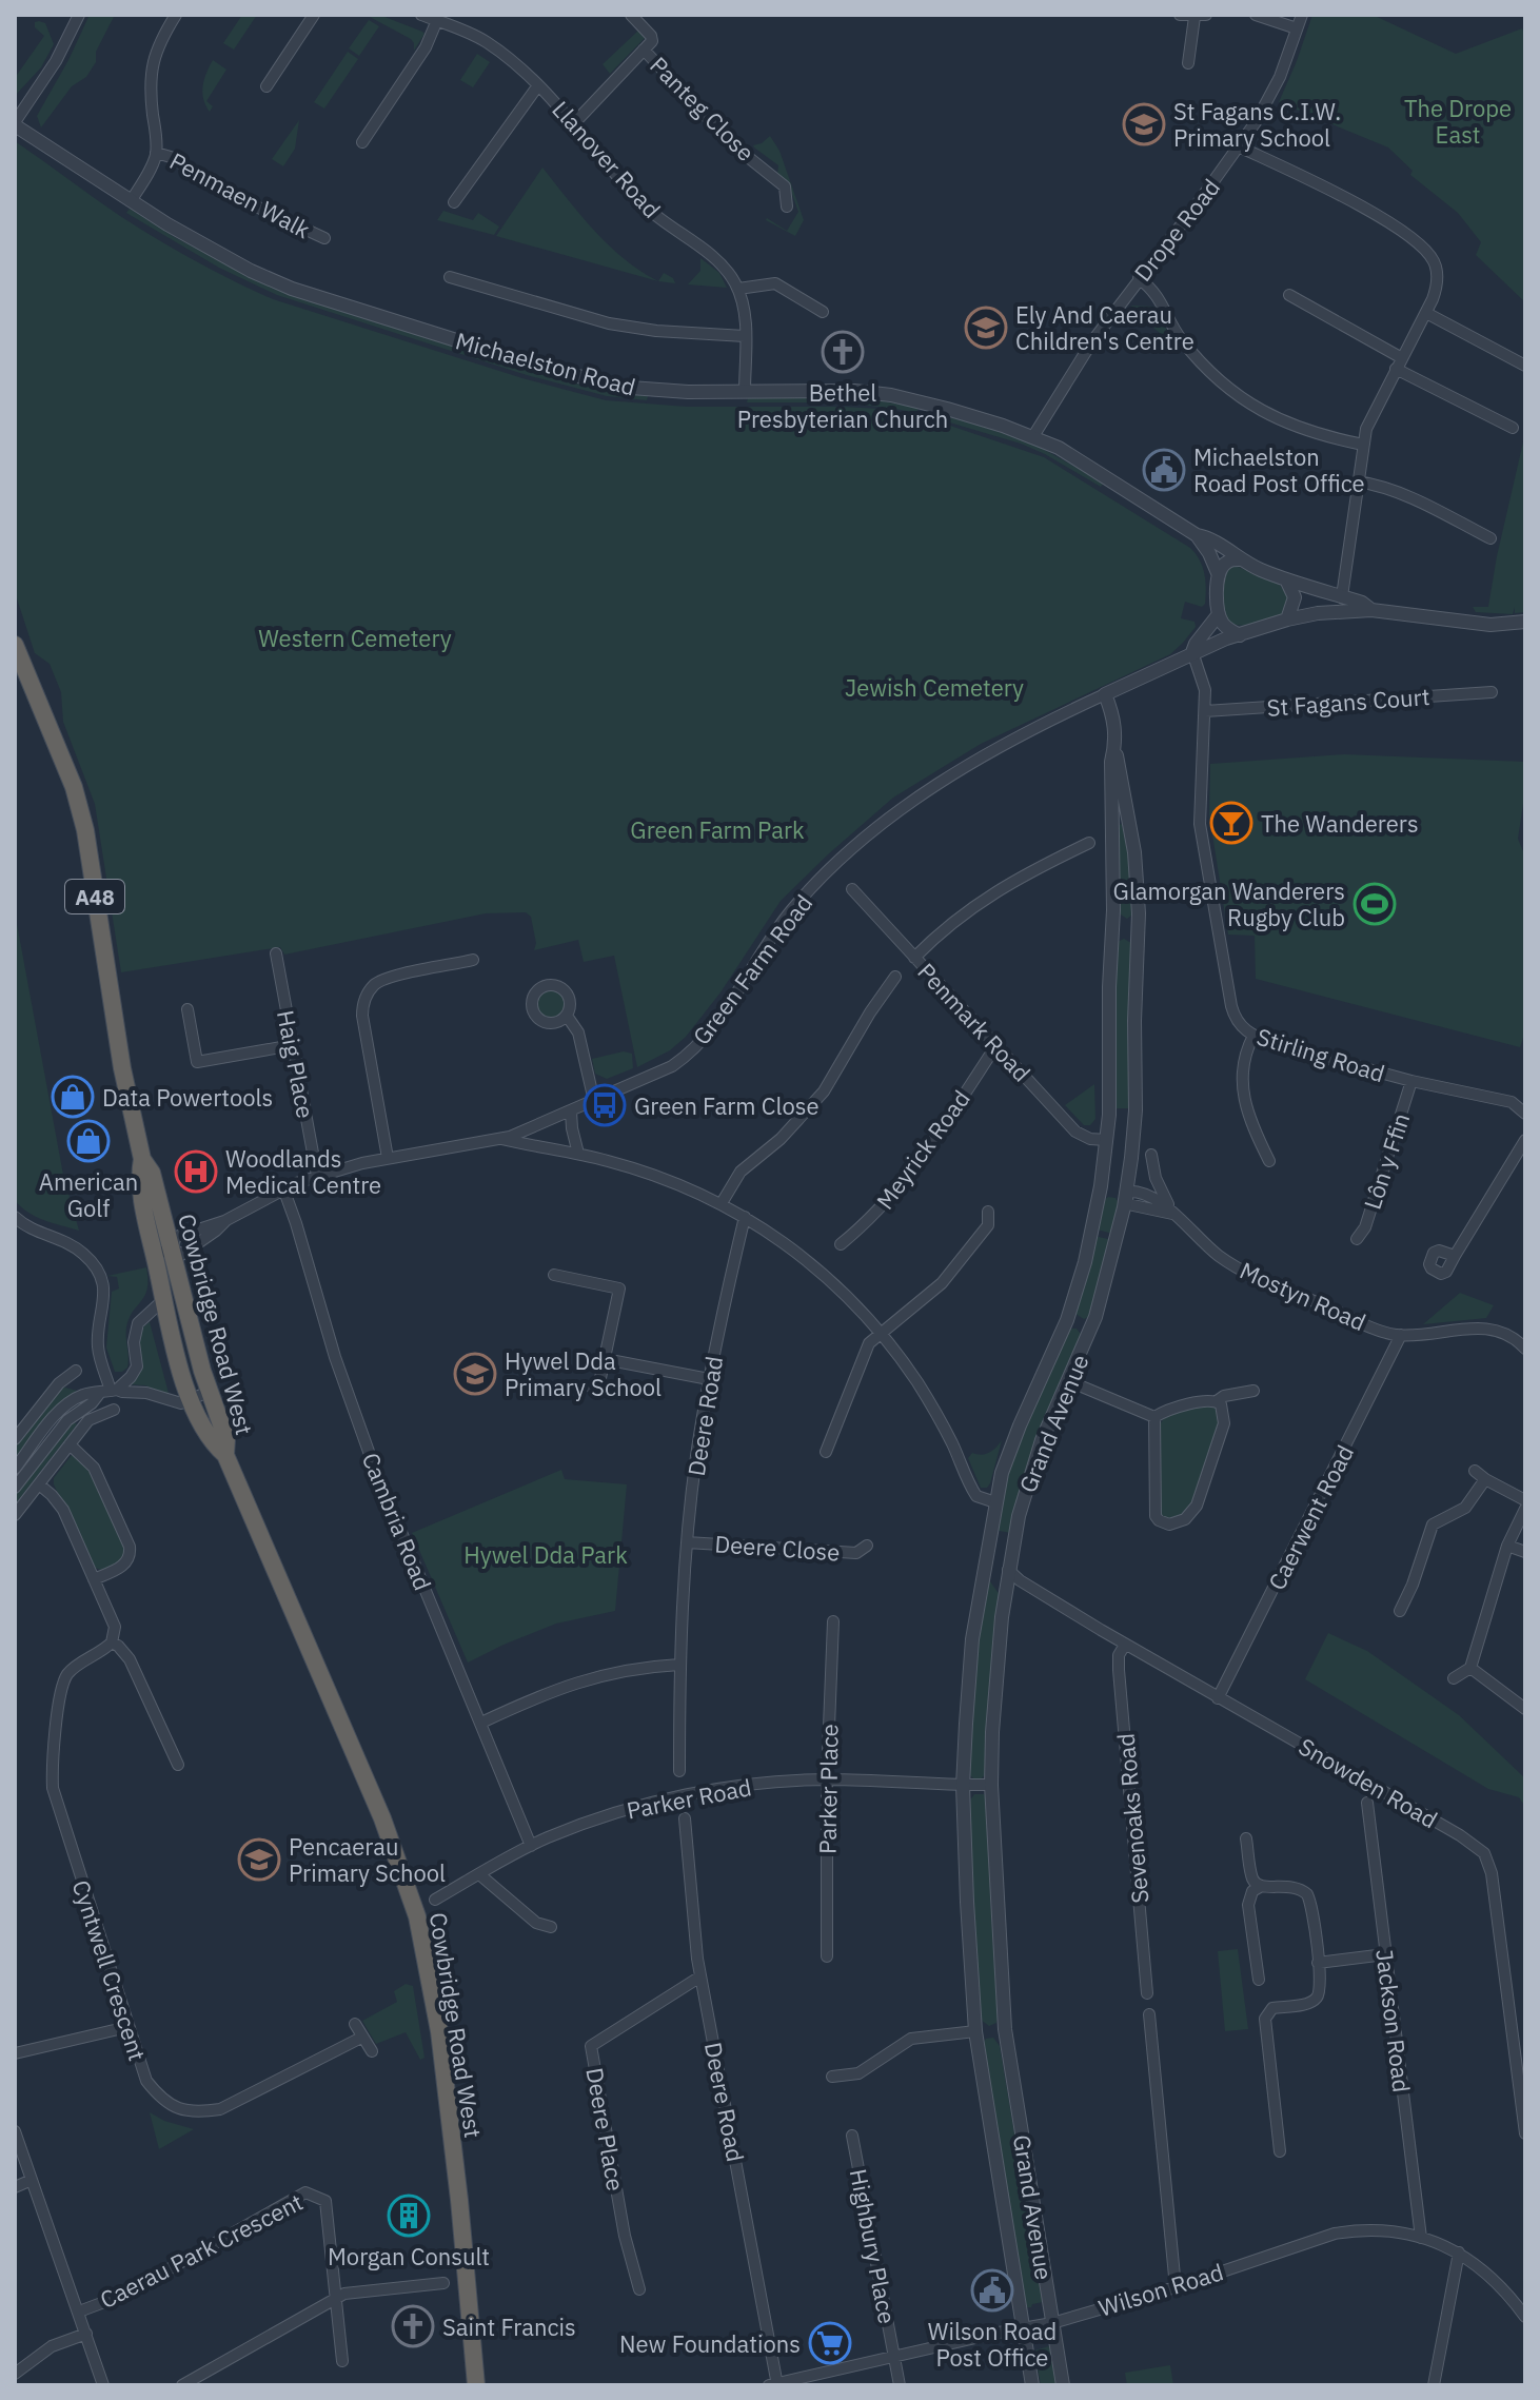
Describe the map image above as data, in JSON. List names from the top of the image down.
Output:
{
  "streets": {
    "highway": ["A48", "Cowbridge Road West"],
    "street": [
      "Panteg Close",
      "Llanover Road",
      "Penmaen Walk",
      "Drope Road",
      "Michaelston Road",
      "St Fagans Court",
      "Green Farm Road",
      "Penmark Road",
      "Stirling Road",
      "Haig Place",
      "Meyrick Road",
      "Lôn y Ffin",
      "Mostyn Road",
      "Deere Road",
      "Grand Avenue",
      "Caerwent Road",
      "Cambria Road",
      "Deere Close",
      "Snowden Road",
      "Parker Place",
      "Parker Road",
      "Sevenoaks Road",
      "Cyntwell Crescent",
      "Jackson Road",
      "Deere Place",
      "Highbury Place",
      "Caerau Park Crescent",
      "Wilson Road"
    ]
  },
  "crossings": [
    ["Panteg Close", "Llanover Road"],
    ["Drope Road", "Michaelston Road"],
    ["Michaelston Road", "Green Farm Road"],
    ["St Fagans Court", "Stirling Road"],
    ["Green Farm Road", "Stirling Road"],
    ["Green Farm Road", "Haig Place"],
    ["Green Farm Road", "Cowbridge Road West"],
    ["Green Farm Road", "Grand Avenue"],
    ["Green Farm Road", "Cambria Road"],
    ["Penmark Road", "Meyrick Road"],
    ["Penmark Road", "Grand Avenue"],
    ["Stirling Road", "Lôn y Ffin"],
    ["Mostyn Road", "Grand Avenue"],
    ["Mostyn Road", "Caerwent Road"],
    ["Deere Road", "Deere Close"],
    ["Deere Road", "Deere Place"],
    ["Deere Road", "Wilson Road"],
    ["Grand Avenue", "Snowden Road"],
    ["Grand Avenue", "Parker Road"],
    ["Grand Avenue", "Wilson Road"],
    ["Caerwent Road", "Snowden Road"],
    ["Cambria Road", "Parker Road"],
    ["Snowden Road", "Sevenoaks Road"],
    ["Parker Place", "Parker Road"],
    ["Jackson Road", "Wilson Road"],
    ["Highbury Place", "Wilson Road"]
  ],
  "parks": [
    "The Drope East",
    "Western Cemetery",
    "Jewish Cemetery",
    "Green Farm Park",
    "Hywel Dda Park"
  ],
  "places": {
    "school or university": [
      "St Fagans C.I.W. Primary School",
      "Ely And Caerau Children's Centre",
      "Hywel Dda Primary School",
      "Pencaerau Primary School"
    ],
    "church": ["Bethel Presbyterian Church", "Saint Francis"],
    "public building": ["Michaelston Road Post Office", "Wilson Road Post Office"],
    "bar": ["The Wanderers"],
    "sports": ["Glamorgan Wanderers Rugby Club"],
    "shop": ["Data Powertools", "American Golf"],
    "bus stop": ["Green Farm Close"],
    "hospital": ["Woodlands Medical Centre"],
    "building": ["Morgan Consult"],
    "supermarket": ["New Foundations"]
  }
}
